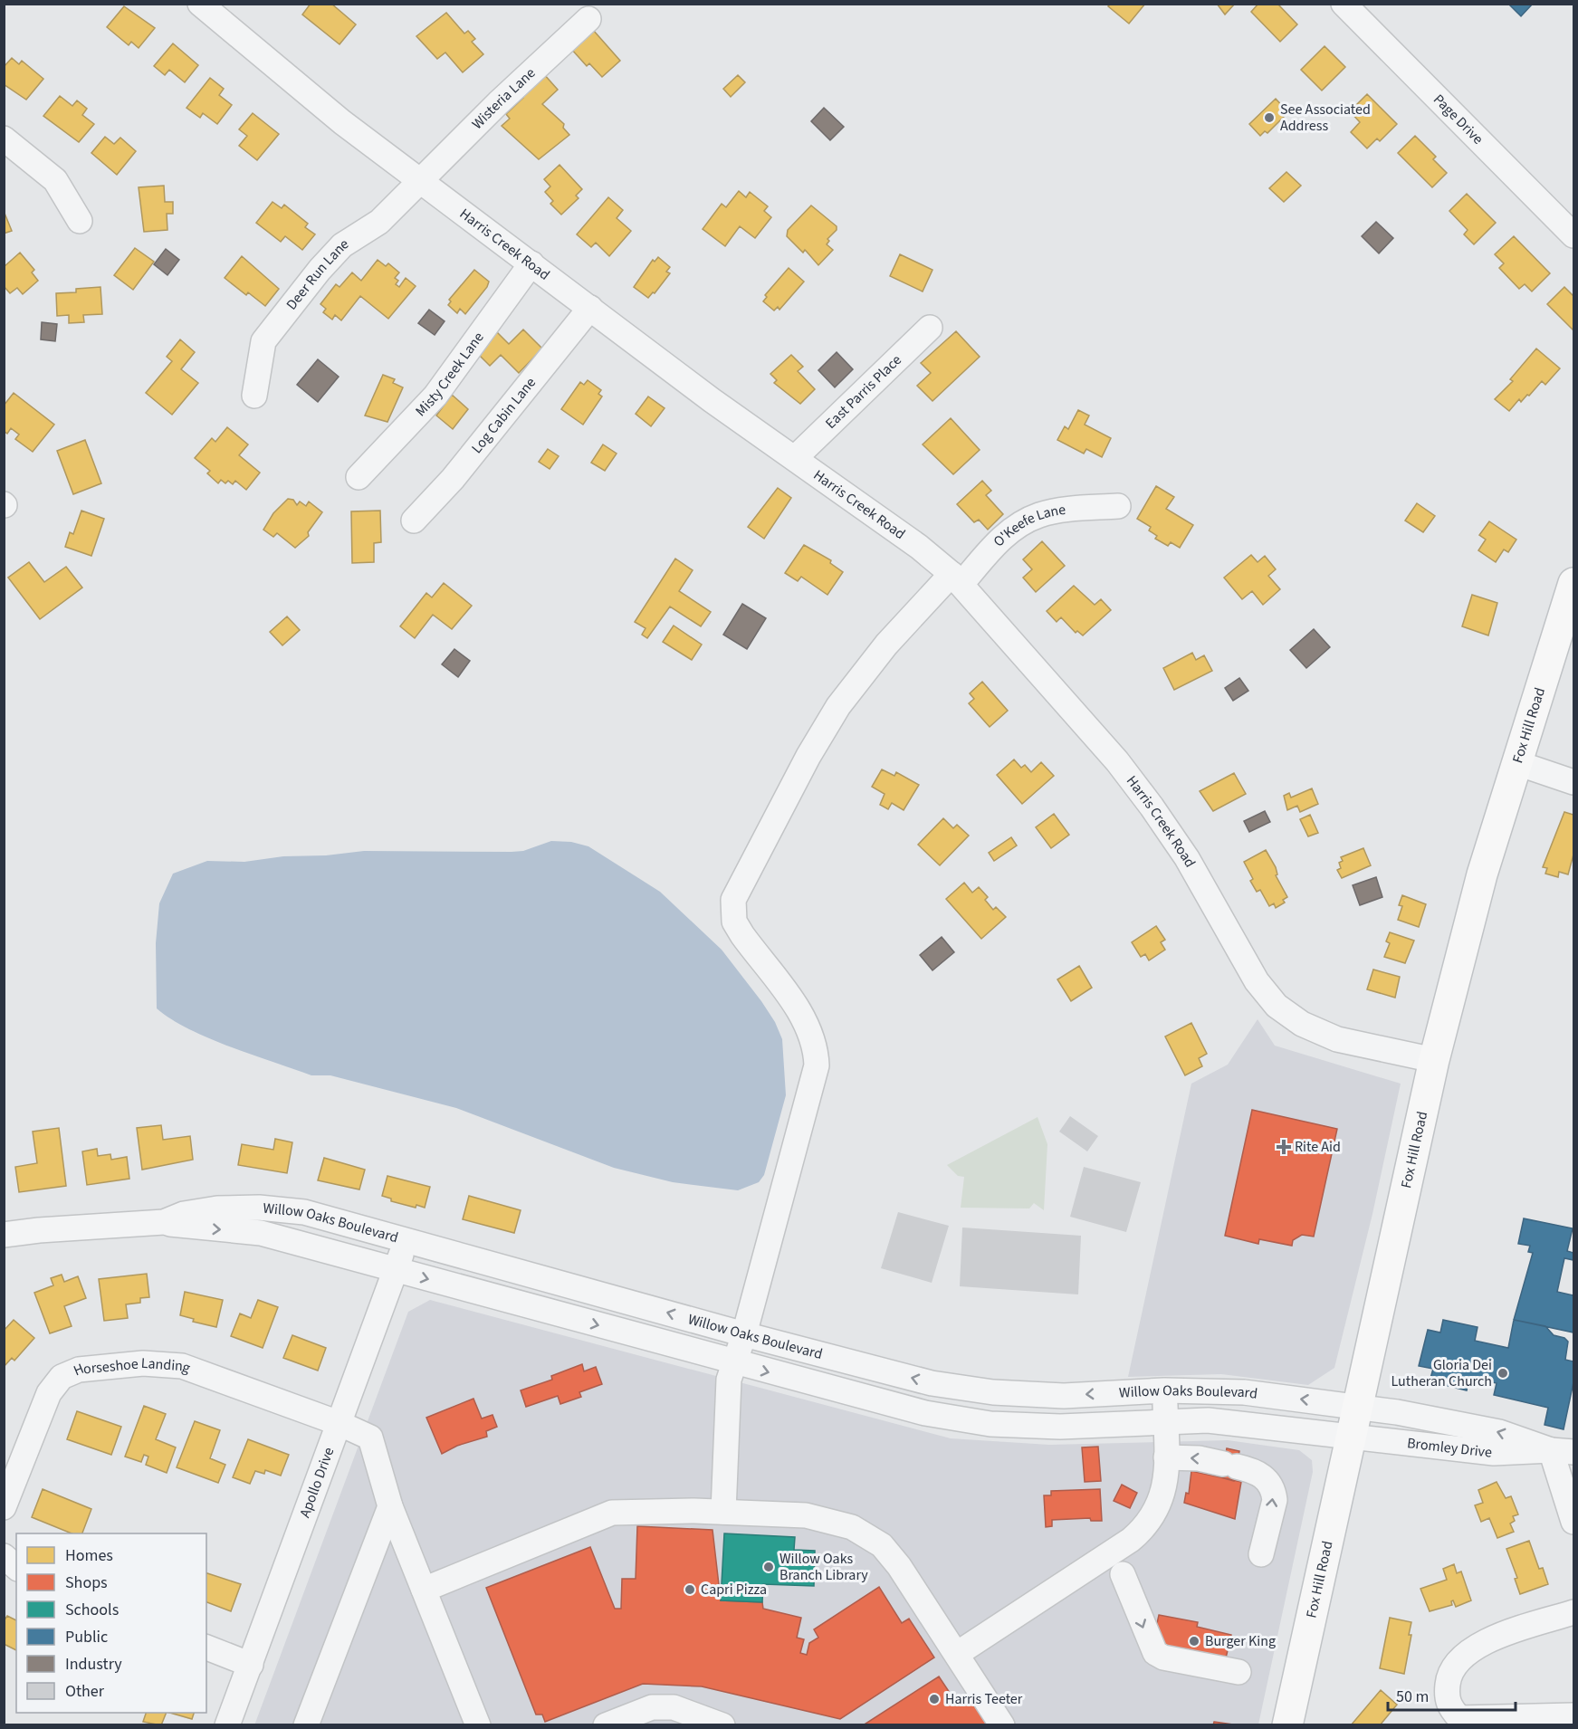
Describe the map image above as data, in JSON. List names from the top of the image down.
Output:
{
  "streets": {
    "main road": ["Fox Hill Road"],
    "street": [
      "Wisteria Lane",
      "Page Drive",
      "Harris Creek Road",
      "Deer Run Lane",
      "Misty Creek Lane",
      "East Parris Place",
      "Log Cabin Lane",
      "O'Keefe Lane",
      "Willow Oaks Boulevard",
      "Horseshoe Landing",
      "Bromley Drive",
      "Apollo Drive"
    ]
  },
  "crossings": [
    ["Wisteria Lane", "Harris Creek Road"],
    ["Wisteria Lane", "Deer Run Lane"],
    ["Harris Creek Road", "Deer Run Lane"],
    ["Harris Creek Road", "Misty Creek Lane"],
    ["Harris Creek Road", "East Parris Place"],
    ["Harris Creek Road", "Log Cabin Lane"],
    ["Harris Creek Road", "O'Keefe Lane"],
    ["Harris Creek Road", "Fox Hill Road"],
    ["O'Keefe Lane", "Willow Oaks Boulevard"],
    ["Fox Hill Road", "Willow Oaks Boulevard"],
    ["Fox Hill Road", "Bromley Drive"],
    ["Willow Oaks Boulevard", "Bromley Drive"],
    ["Willow Oaks Boulevard", "Apollo Drive"],
    ["Horseshoe Landing", "Apollo Drive"]
  ],
  "places": {
    "other": [
      "See Associated Address",
      "Gloria Dei Lutheran Church",
      "Willow Oaks Branch Library",
      "Capri Pizza",
      "Burger King",
      "Harris Teeter"
    ],
    "health": ["Rite Aid"]
  },
  "legend": [
    "Homes",
    "Shops",
    "Schools",
    "Public",
    "Industry",
    "Other"
  ],
  "scale_bar": "50 m"
}
